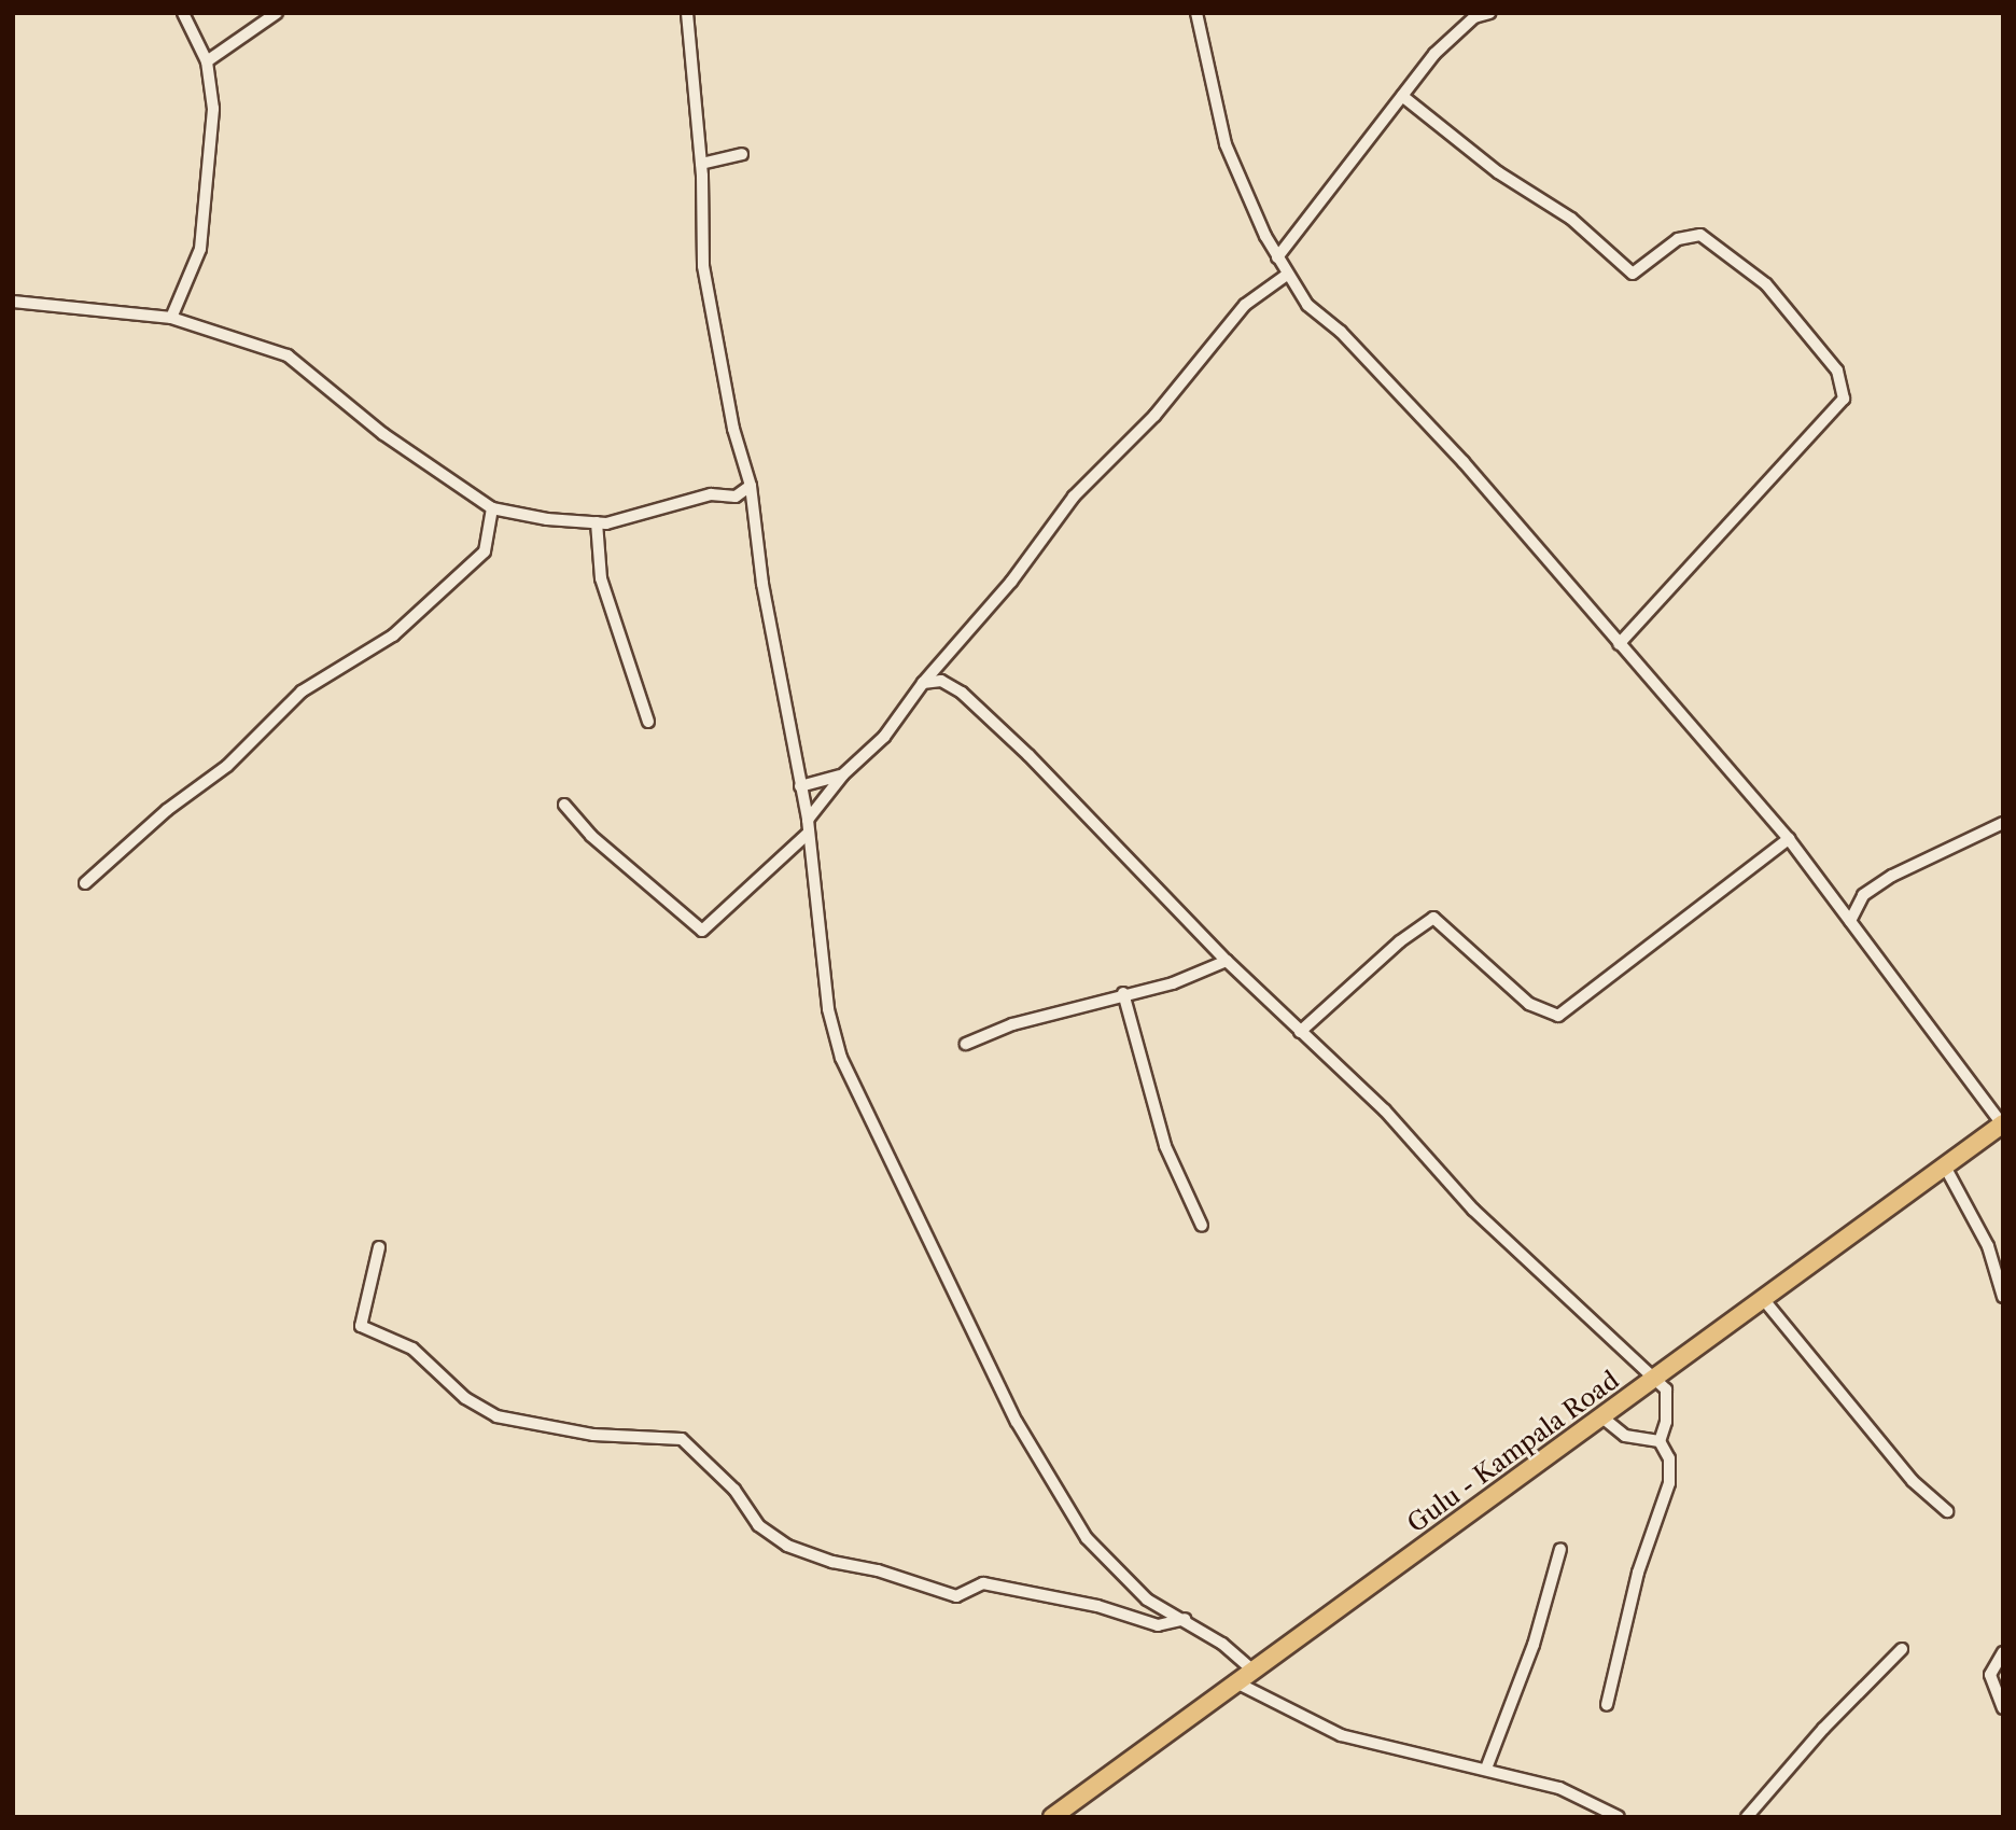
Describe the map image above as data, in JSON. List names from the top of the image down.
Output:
{
  "streets": {
    "main road": ["Gulu - Kampala Road"]
  }
}
